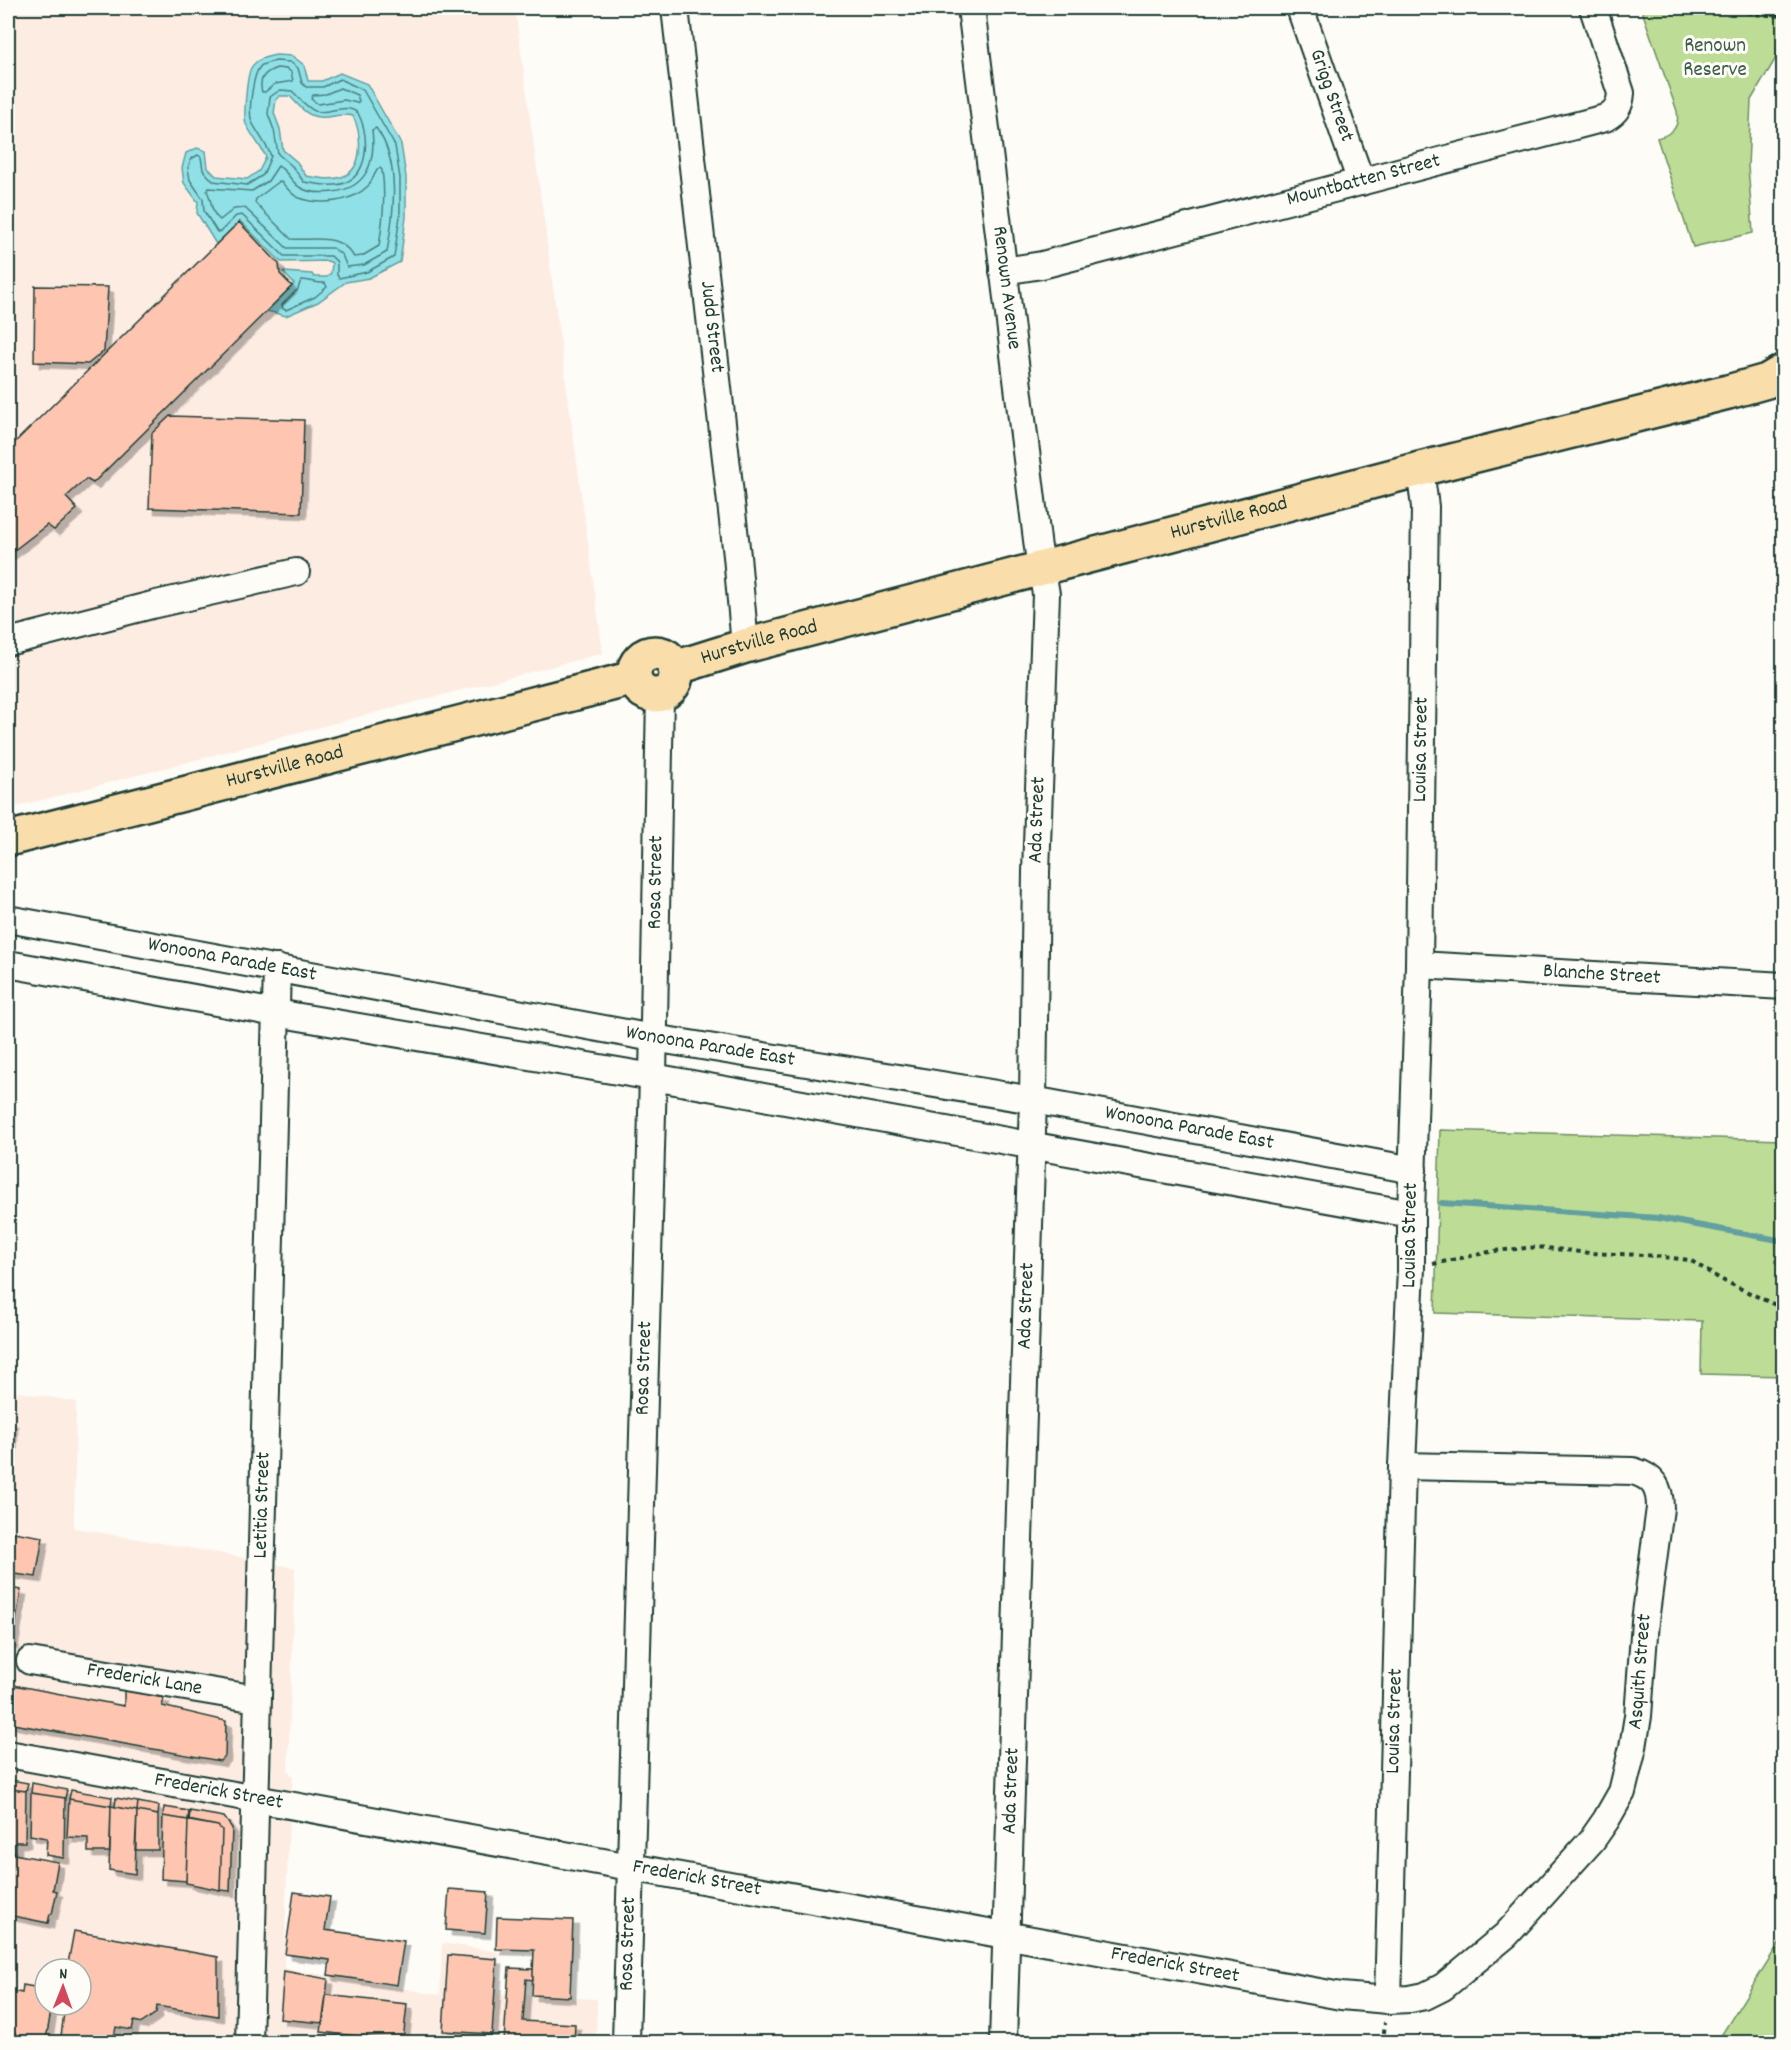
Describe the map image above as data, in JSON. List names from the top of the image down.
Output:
{
  "streets": {
    "main road": ["Hurstville Road"],
    "street": [
      "Grigg Street",
      "Mountbatten Street",
      "Renown Avenue",
      "Judd Street",
      "Louisa Street",
      "Ada Street",
      "Rosa Street",
      "Wonoona Parade East",
      "Blanche Street",
      "Letitia Street",
      "Asquith Street",
      "Frederick Lane",
      "Frederick Street"
    ]
  },
  "crossings": [
    ["Grigg Street", "Mountbatten Street"],
    ["Mountbatten Street", "Renown Avenue"],
    ["Renown Avenue", "Hurstville Road"],
    ["Renown Avenue", "Ada Street"],
    ["Judd Street", "Hurstville Road"],
    ["Hurstville Road", "Louisa Street"],
    ["Hurstville Road", "Ada Street"],
    ["Hurstville Road", "Rosa Street"],
    ["Louisa Street", "Wonoona Parade East"],
    ["Louisa Street", "Blanche Street"],
    ["Louisa Street", "Asquith Street"],
    ["Louisa Street", "Frederick Street"],
    ["Ada Street", "Wonoona Parade East"],
    ["Ada Street", "Frederick Street"],
    ["Rosa Street", "Wonoona Parade East"],
    ["Rosa Street", "Frederick Street"],
    ["Wonoona Parade East", "Letitia Street"],
    ["Letitia Street", "Frederick Lane"],
    ["Letitia Street", "Frederick Street"],
    ["Asquith Street", "Frederick Street"]
  ],
  "parks": ["Renown Reserve"],
  "north": "top"
}
